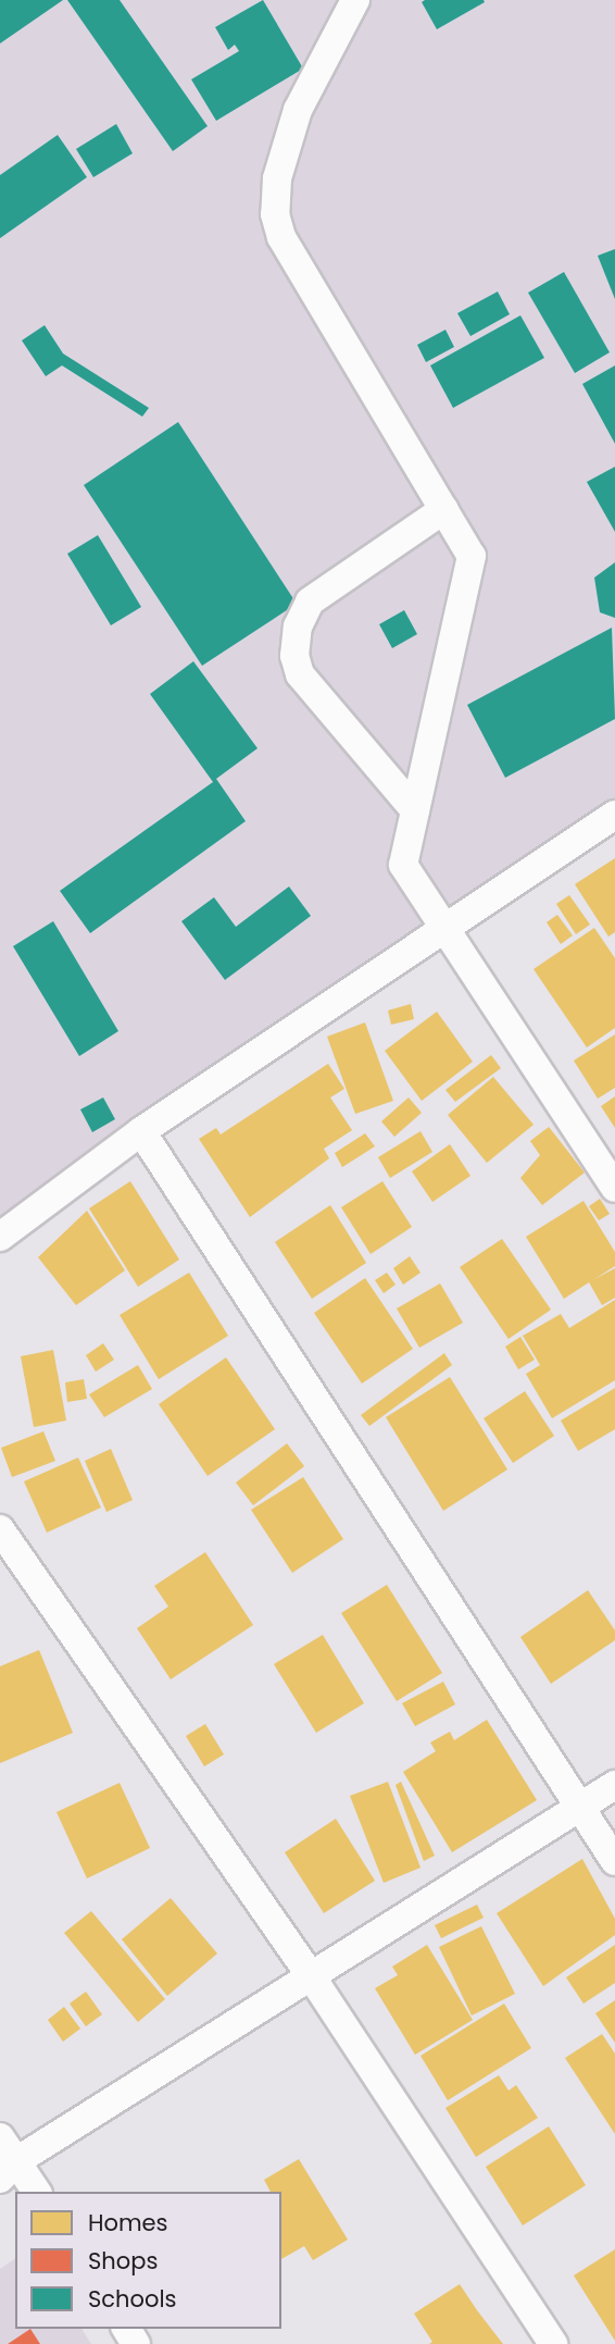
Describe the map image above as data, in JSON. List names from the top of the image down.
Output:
{
  "legend": ["Homes", "Shops", "Schools"]
}
